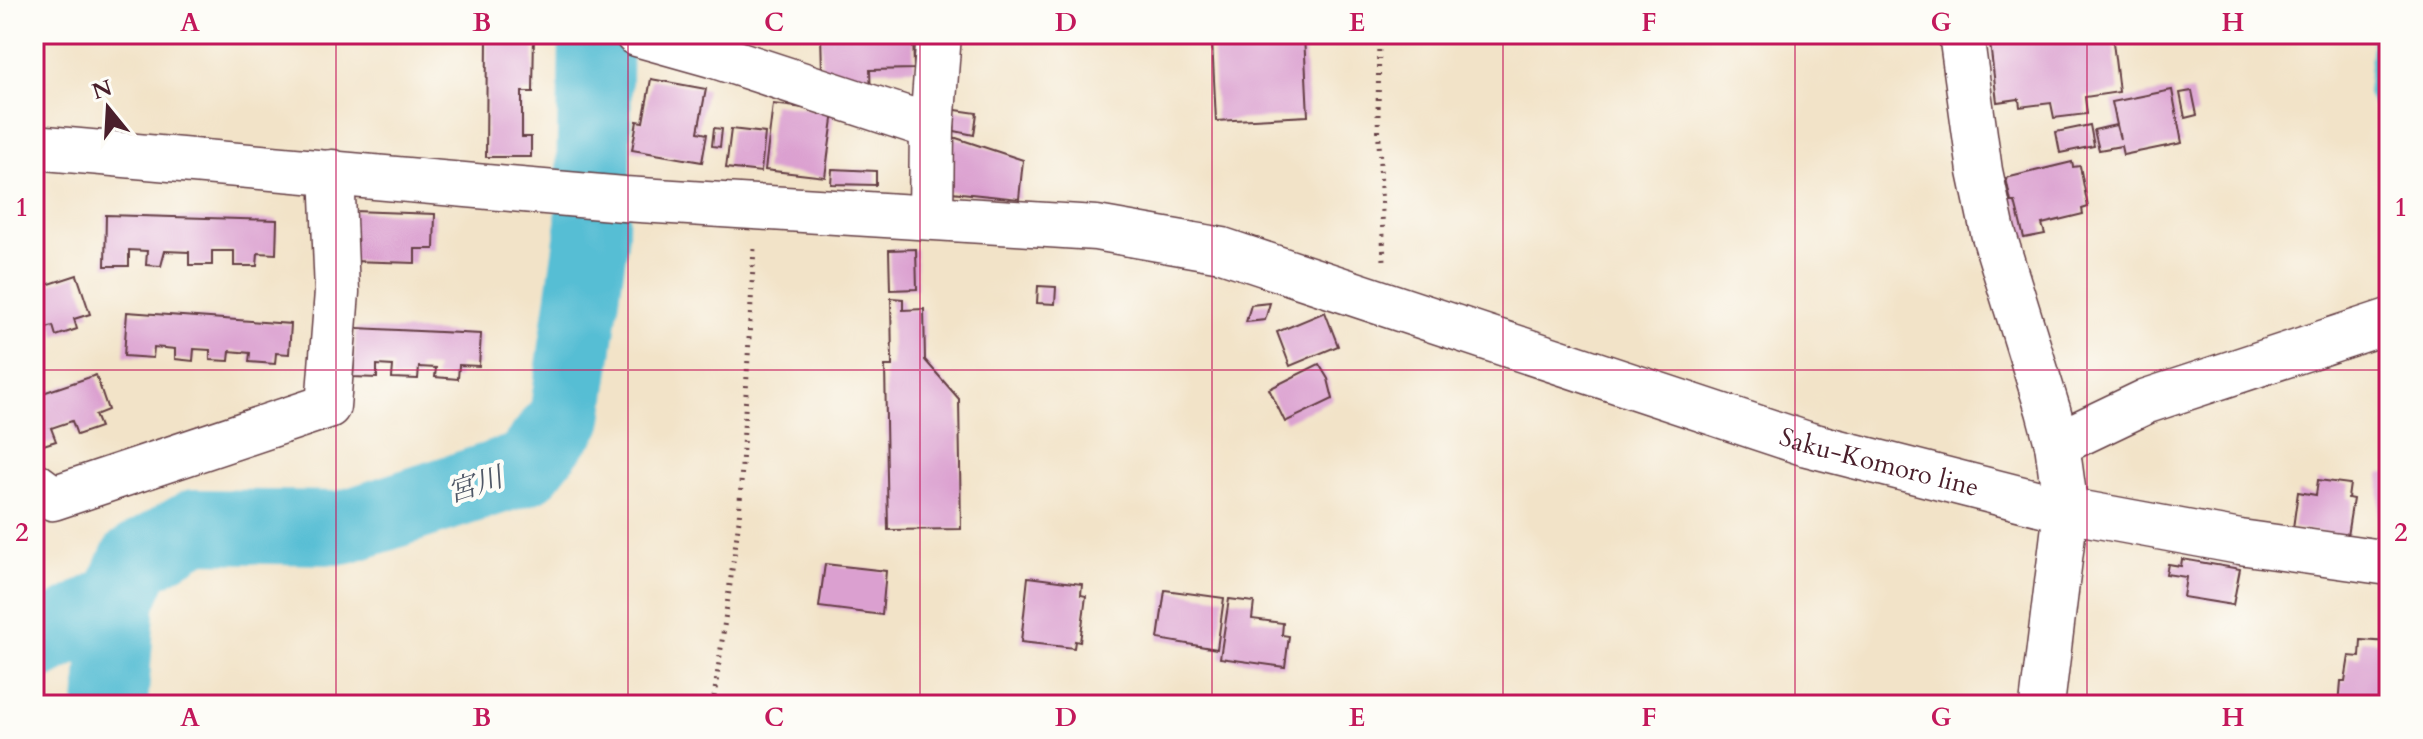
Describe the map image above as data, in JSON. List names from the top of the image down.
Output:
{
  "streets": {
    "street": ["Saku-Komoro line"]
  },
  "water": ["宮川"],
  "north": "top",
  "grid": {
    "columns": [
      "A",
      "B",
      "C",
      "D",
      "E",
      "F",
      "G",
      "H"
    ],
    "rows": ["1", "2"]
  }
}
